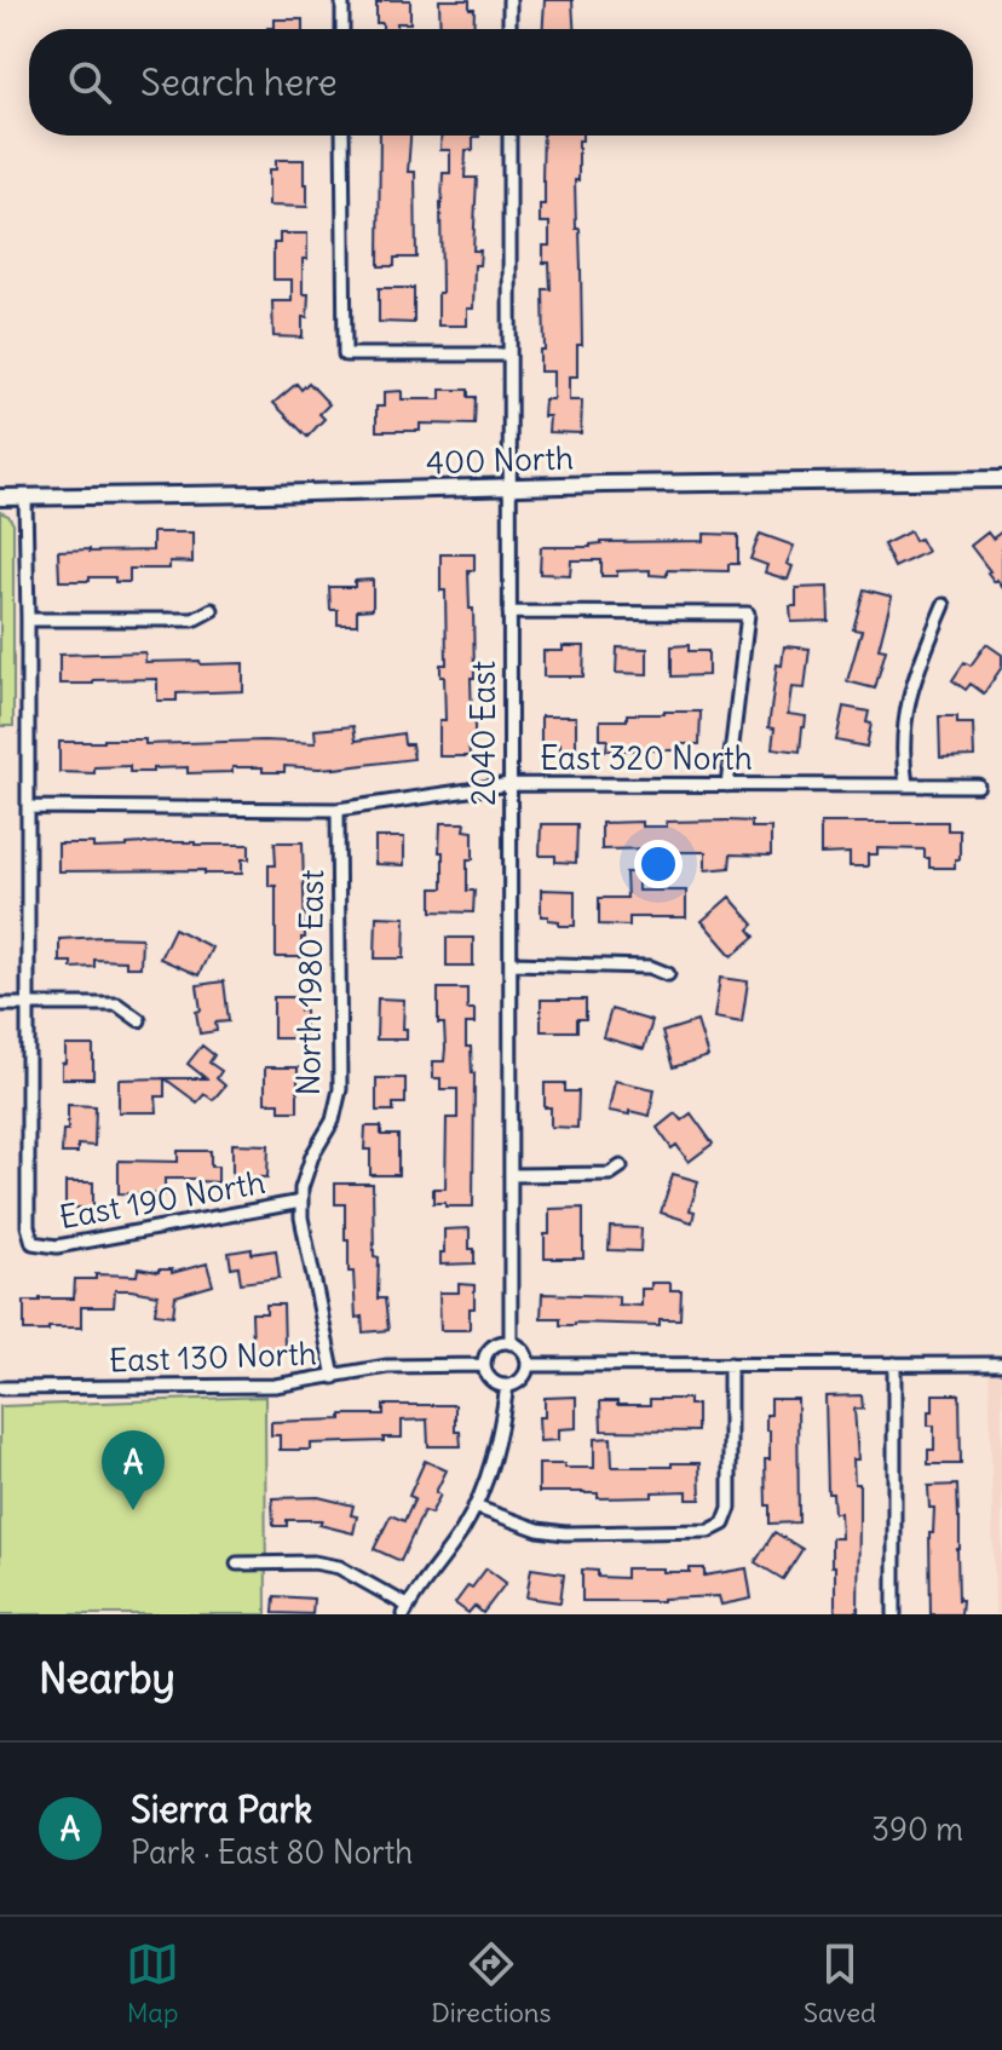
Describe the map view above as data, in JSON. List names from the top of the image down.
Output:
{
  "streets": {
    "main road": ["400 North"],
    "street": [
      "2040 East",
      "East 320 North",
      "North 1980 East",
      "East 190 North",
      "East 130 North"
    ]
  },
  "crossings": [
    ["400 North", "2040 East"],
    ["2040 East", "East 320 North"],
    ["2040 East", "East 130 North"],
    ["East 320 North", "North 1980 East"],
    ["North 1980 East", "East 190 North"],
    ["North 1980 East", "East 130 North"]
  ],
  "page": {
    "search": "Search here",
    "pins": "A",
    "heading": "Nearby",
    "list": [
      {
        "mark": "A",
        "name": "Sierra Park",
        "note": "Park · East 80 North",
        "value": "390 m"
      }
    ],
    "nav": ["Map", "Directions", "Saved"]
  }
}
